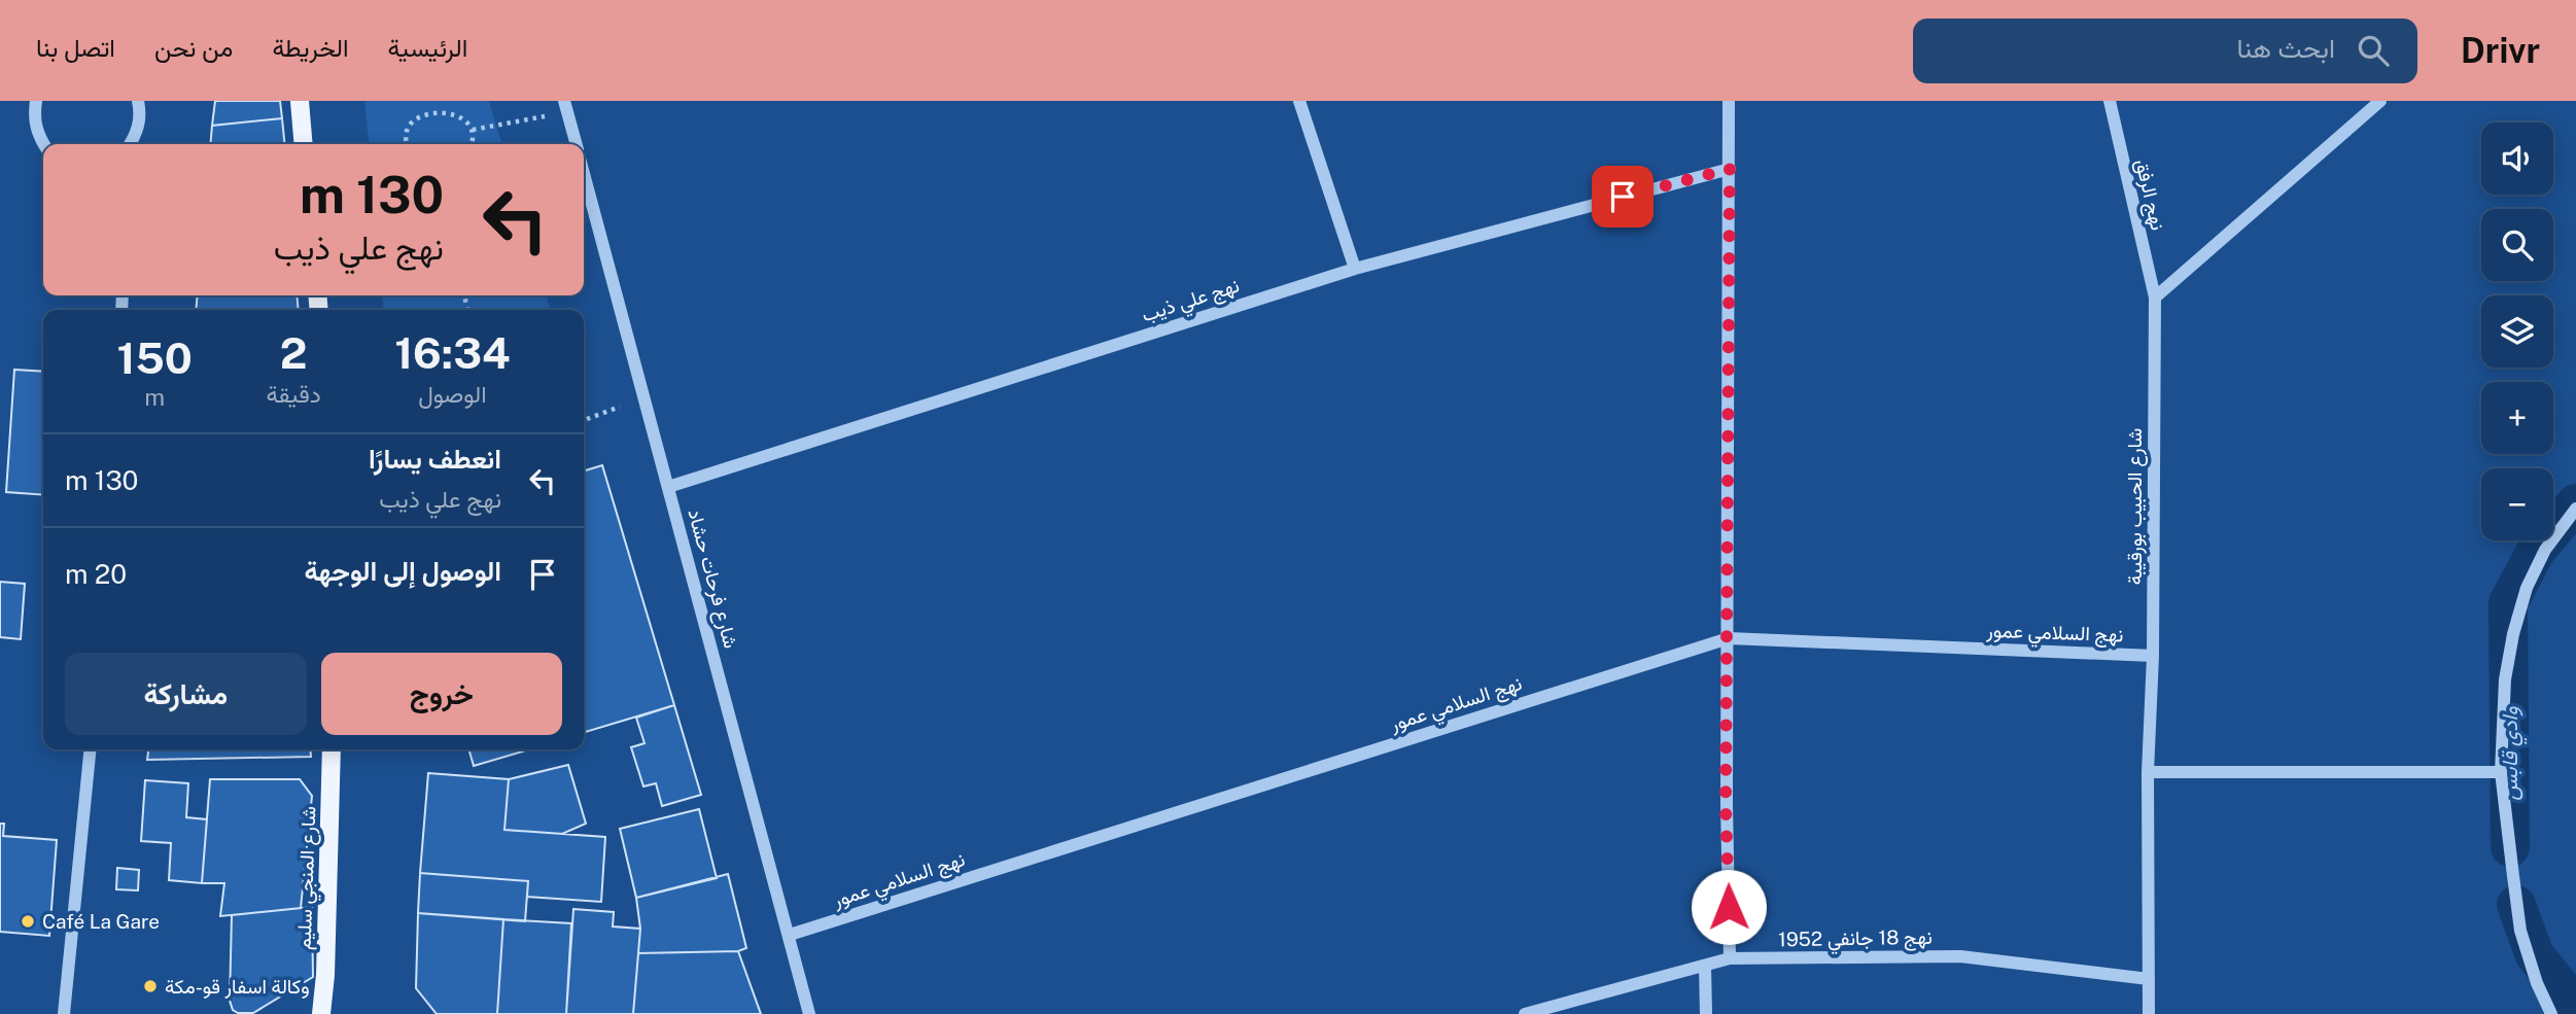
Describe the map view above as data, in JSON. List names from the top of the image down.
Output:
{
  "streets": {
    "main road": ["شارع المنجي سليم"],
    "street": [
      "نهج الرفق",
      "نهج علي ذيب",
      "شارع الحبيب بورقيبة",
      "شارع فرحات حشاد",
      "نهج السلامي عمور",
      "نهج 18 جانفي 1952"
    ]
  },
  "crossings": [
    ["نهج الرفق", "شارع الحبيب بورقيبة"],
    ["نهج علي ذيب", "شارع فرحات حشاد"],
    ["شارع الحبيب بورقيبة", "نهج السلامي عمور"],
    ["شارع الحبيب بورقيبة", "نهج 18 جانفي 1952"],
    ["شارع فرحات حشاد", "نهج السلامي عمور"]
  ],
  "water": ["وادي قابس"],
  "places": ["Café La Gare", "وكالة اسفار قو-مكة"],
  "page": {
    "header": "Drivr",
    "search": "ابحث هنا",
    "nav": [
      "الرئيسية",
      "الخريطة",
      "من نحن",
      "اتصل بنا"
    ],
    "map_buttons": ["+", "−"],
    "turn": ["130 m", "نهج علي ذيب"],
    "eta": [
      "16:34",
      "الوصول",
      "2",
      "دقيقة",
      "150",
      "m"
    ],
    "list": [
      {
        "name": "انعطف يسارًا",
        "note": "نهج علي ذيب",
        "value": "130 m"
      },
      {
        "name": "الوصول إلى الوجهة",
        "value": "20 m"
      }
    ],
    "buttons": ["خروج", "مشاركة"]
  }
}
